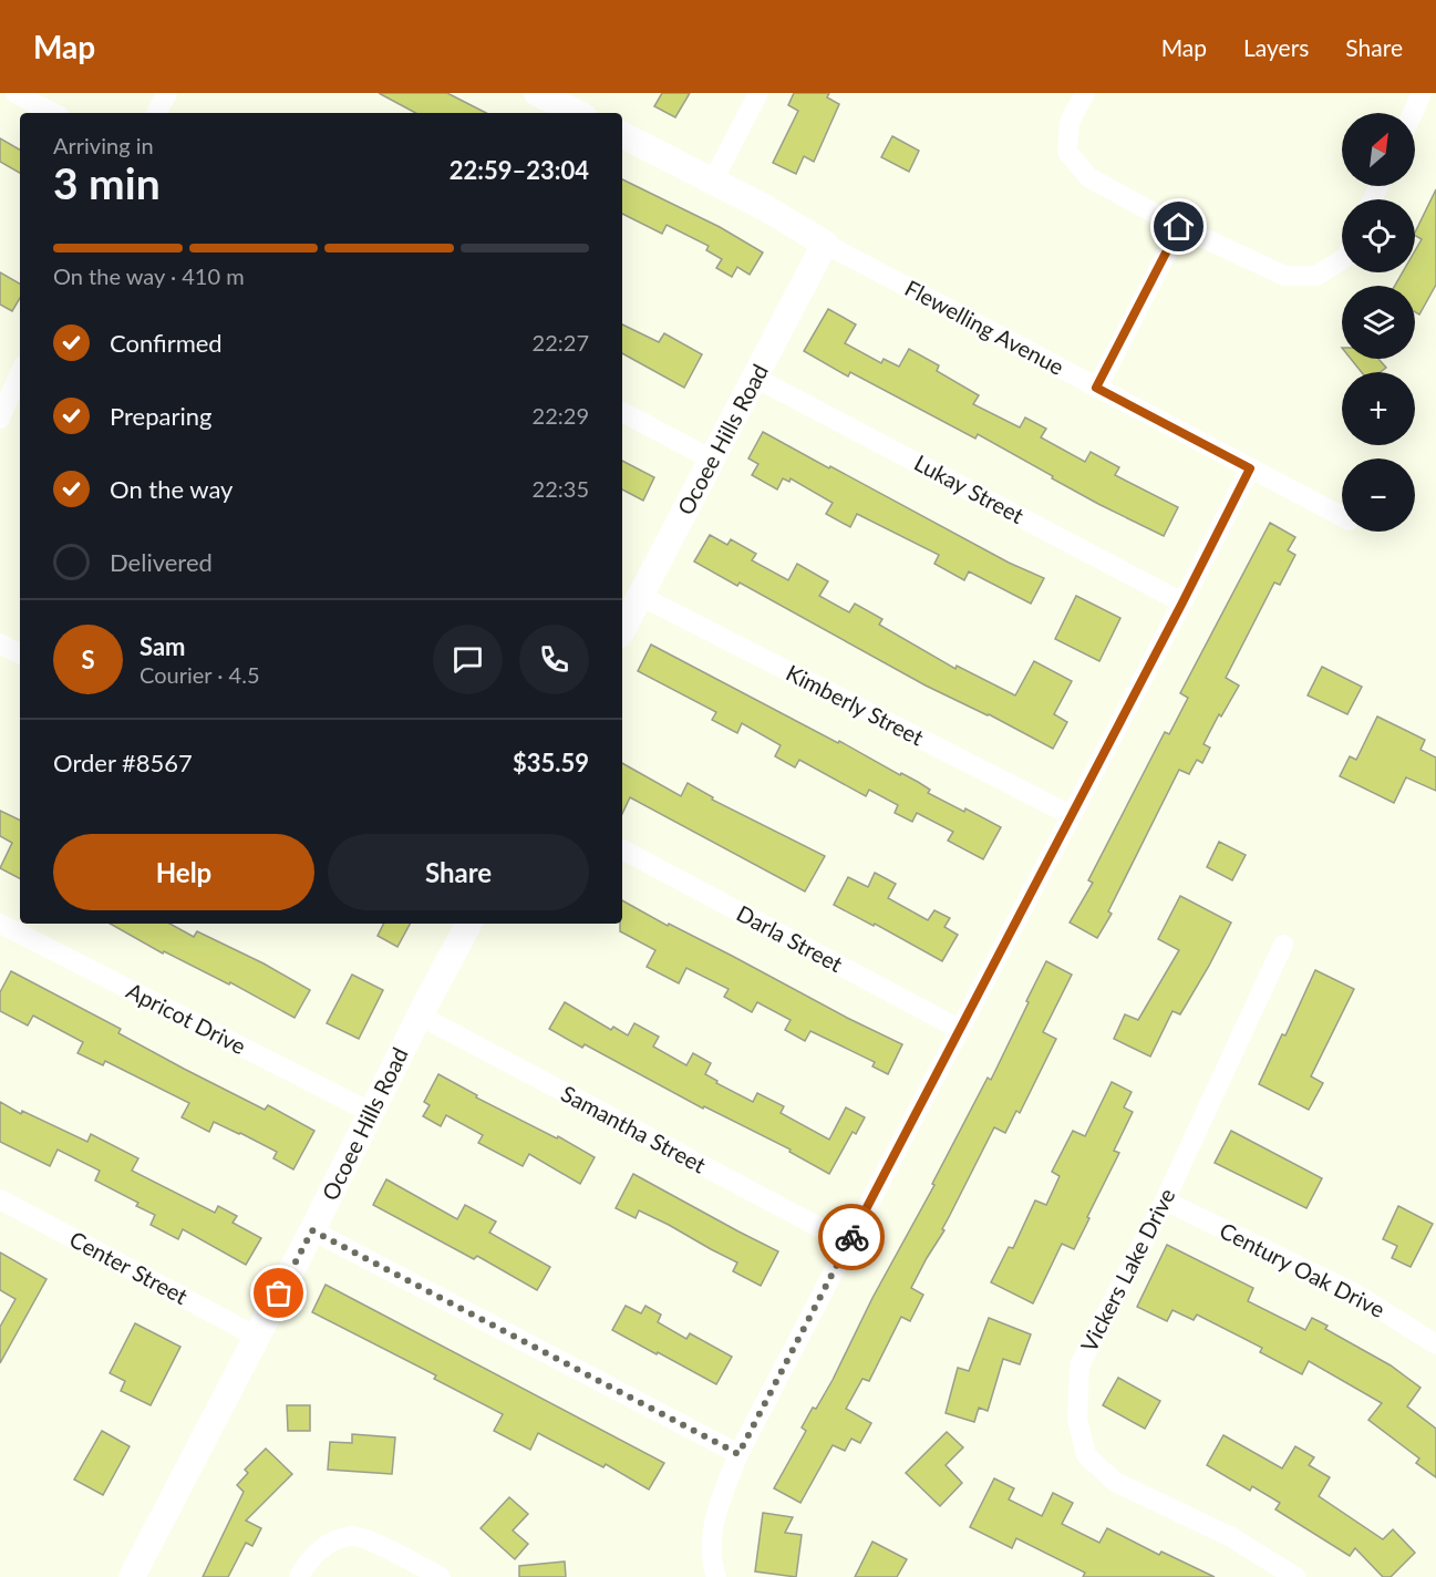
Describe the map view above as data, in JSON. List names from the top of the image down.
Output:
{
  "streets": {
    "street": [
      "Flewelling Avenue",
      "Ocoee Hills Road",
      "Lukay Street",
      "Kimberly Street",
      "Darla Street",
      "Apricot Drive",
      "Samantha Street",
      "Center Street",
      "Vickers Lake Drive",
      "Century Oak Drive"
    ]
  },
  "crossings": [
    ["Flewelling Avenue", "Ocoee Hills Road"],
    ["Ocoee Hills Road", "Lukay Street"],
    ["Ocoee Hills Road", "Kimberly Street"],
    ["Ocoee Hills Road", "Apricot Drive"],
    ["Ocoee Hills Road", "Samantha Street"],
    ["Ocoee Hills Road", "Center Street"],
    ["Vickers Lake Drive", "Century Oak Drive"]
  ],
  "north": "top right",
  "page": {
    "header": "Map",
    "nav": ["Map", "Layers", "Share"],
    "map_buttons": ["+", "−"],
    "heading": ["3 min", "Arriving in", "22:59–23:04"],
    "panel": [
      "Sam",
      "Courier · 4.5",
      "Order #8567",
      "$35.59"
    ],
    "bar": "On the way · 410 m",
    "list": [
      ["Confirmed", "22:27"],
      ["Preparing", "22:29"],
      ["On the way", "22:35"],
      "Delivered"
    ],
    "round": "S",
    "buttons": ["Help", "Share"]
  }
}
